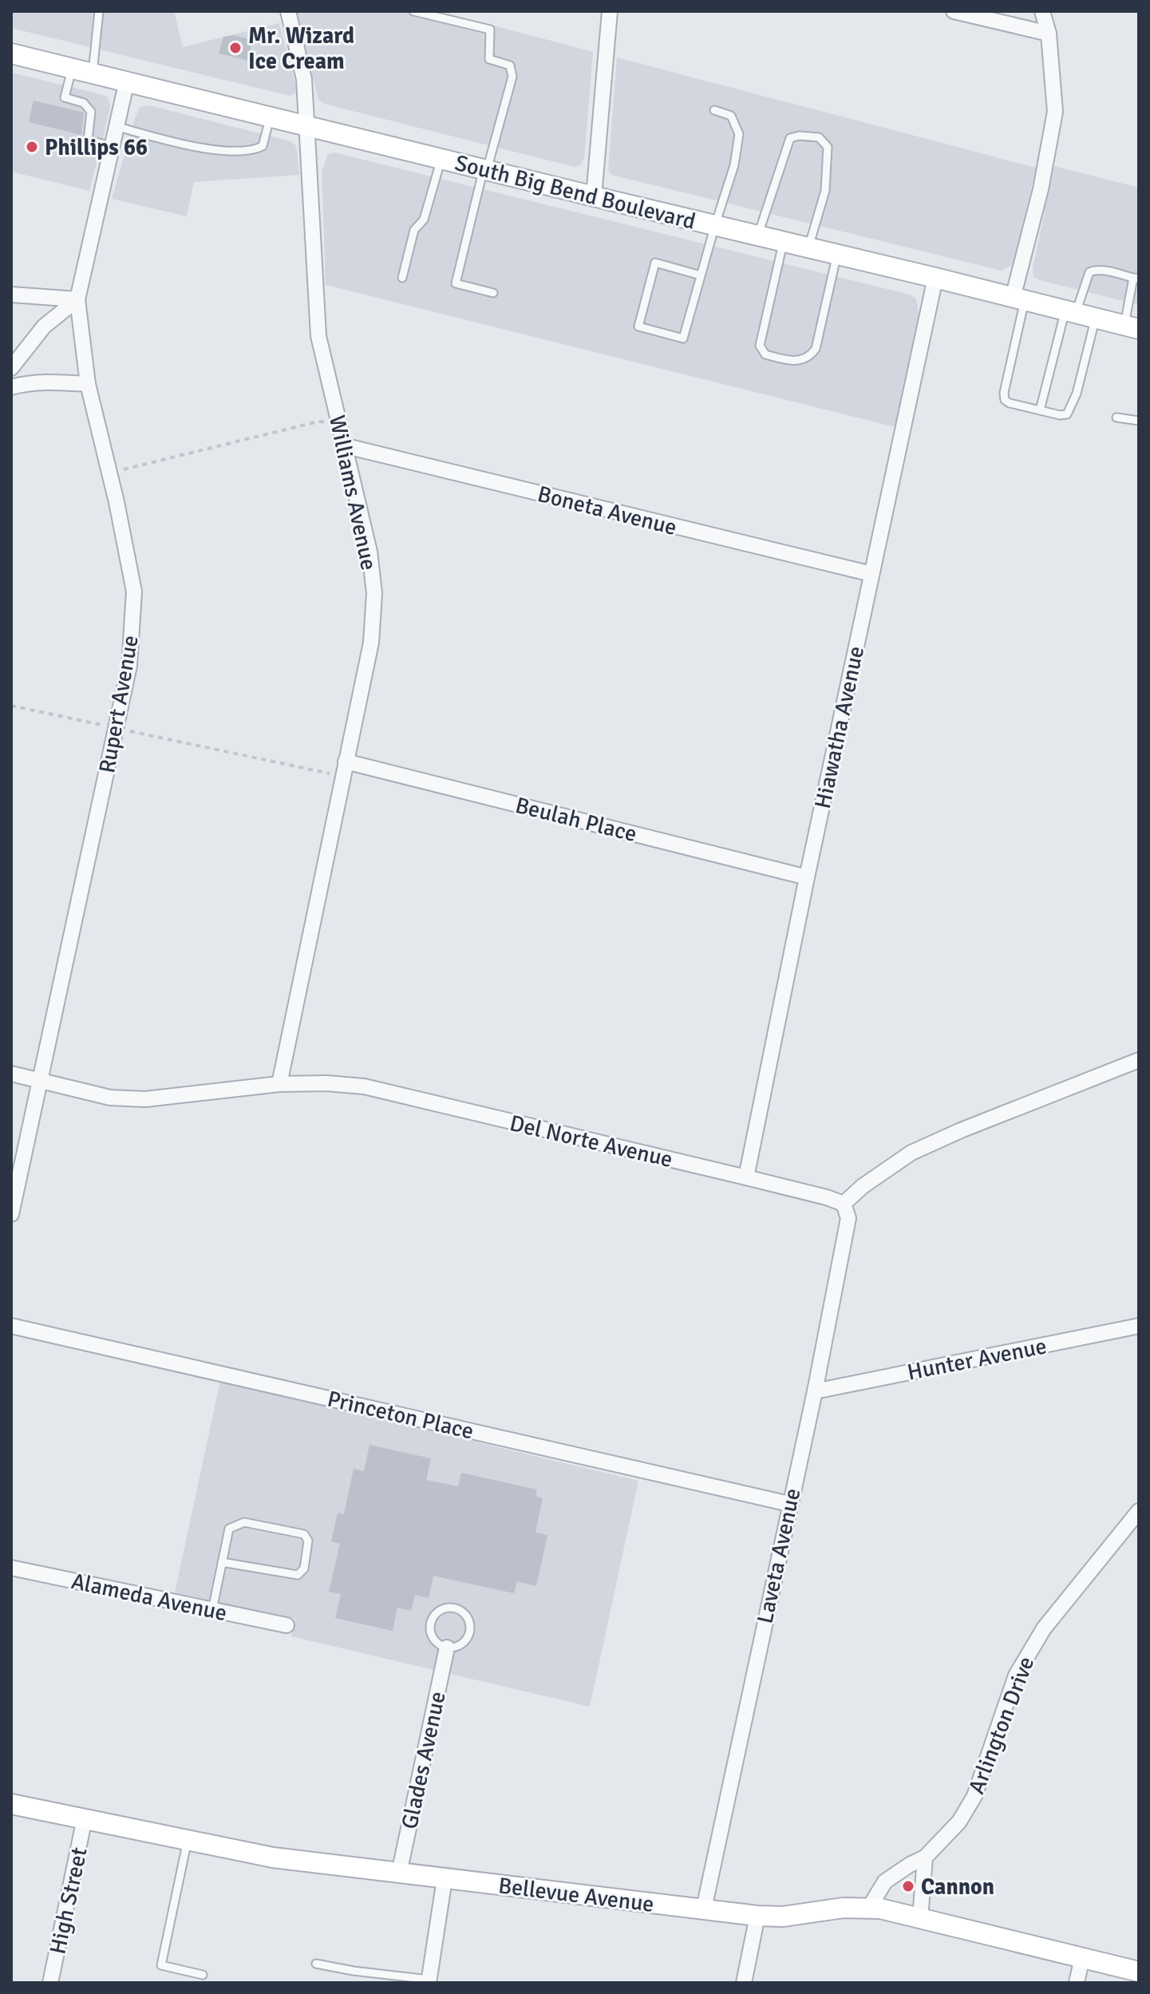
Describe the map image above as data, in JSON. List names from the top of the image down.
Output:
{
  "streets": {
    "street": [
      "South Big Bend Boulevard",
      "Williams Avenue",
      "Boneta Avenue",
      "Rupert Avenue",
      "Hiawatha Avenue",
      "Beulah Place",
      "Del Norte Avenue",
      "Hunter Avenue",
      "Princeton Place",
      "Laveta Avenue",
      "Alameda Avenue",
      "Arlington Drive",
      "Glades Avenue",
      "Bellevue Avenue",
      "High Street"
    ]
  },
  "crossings": [
    ["South Big Bend Boulevard", "Williams Avenue"],
    ["South Big Bend Boulevard", "Rupert Avenue"],
    ["South Big Bend Boulevard", "Hiawatha Avenue"],
    ["Williams Avenue", "Boneta Avenue"],
    ["Williams Avenue", "Beulah Place"],
    ["Williams Avenue", "Del Norte Avenue"],
    ["Boneta Avenue", "Hiawatha Avenue"],
    ["Rupert Avenue", "Del Norte Avenue"],
    ["Hiawatha Avenue", "Beulah Place"],
    ["Hiawatha Avenue", "Del Norte Avenue"],
    ["Del Norte Avenue", "Laveta Avenue"],
    ["Hunter Avenue", "Laveta Avenue"],
    ["Princeton Place", "Laveta Avenue"],
    ["Laveta Avenue", "Bellevue Avenue"],
    ["Arlington Drive", "Bellevue Avenue"],
    ["Glades Avenue", "Bellevue Avenue"],
    ["Bellevue Avenue", "High Street"]
  ],
  "places": ["Mr. Wizard Ice Cream", "Phillips 66", "Cannon"]
}
